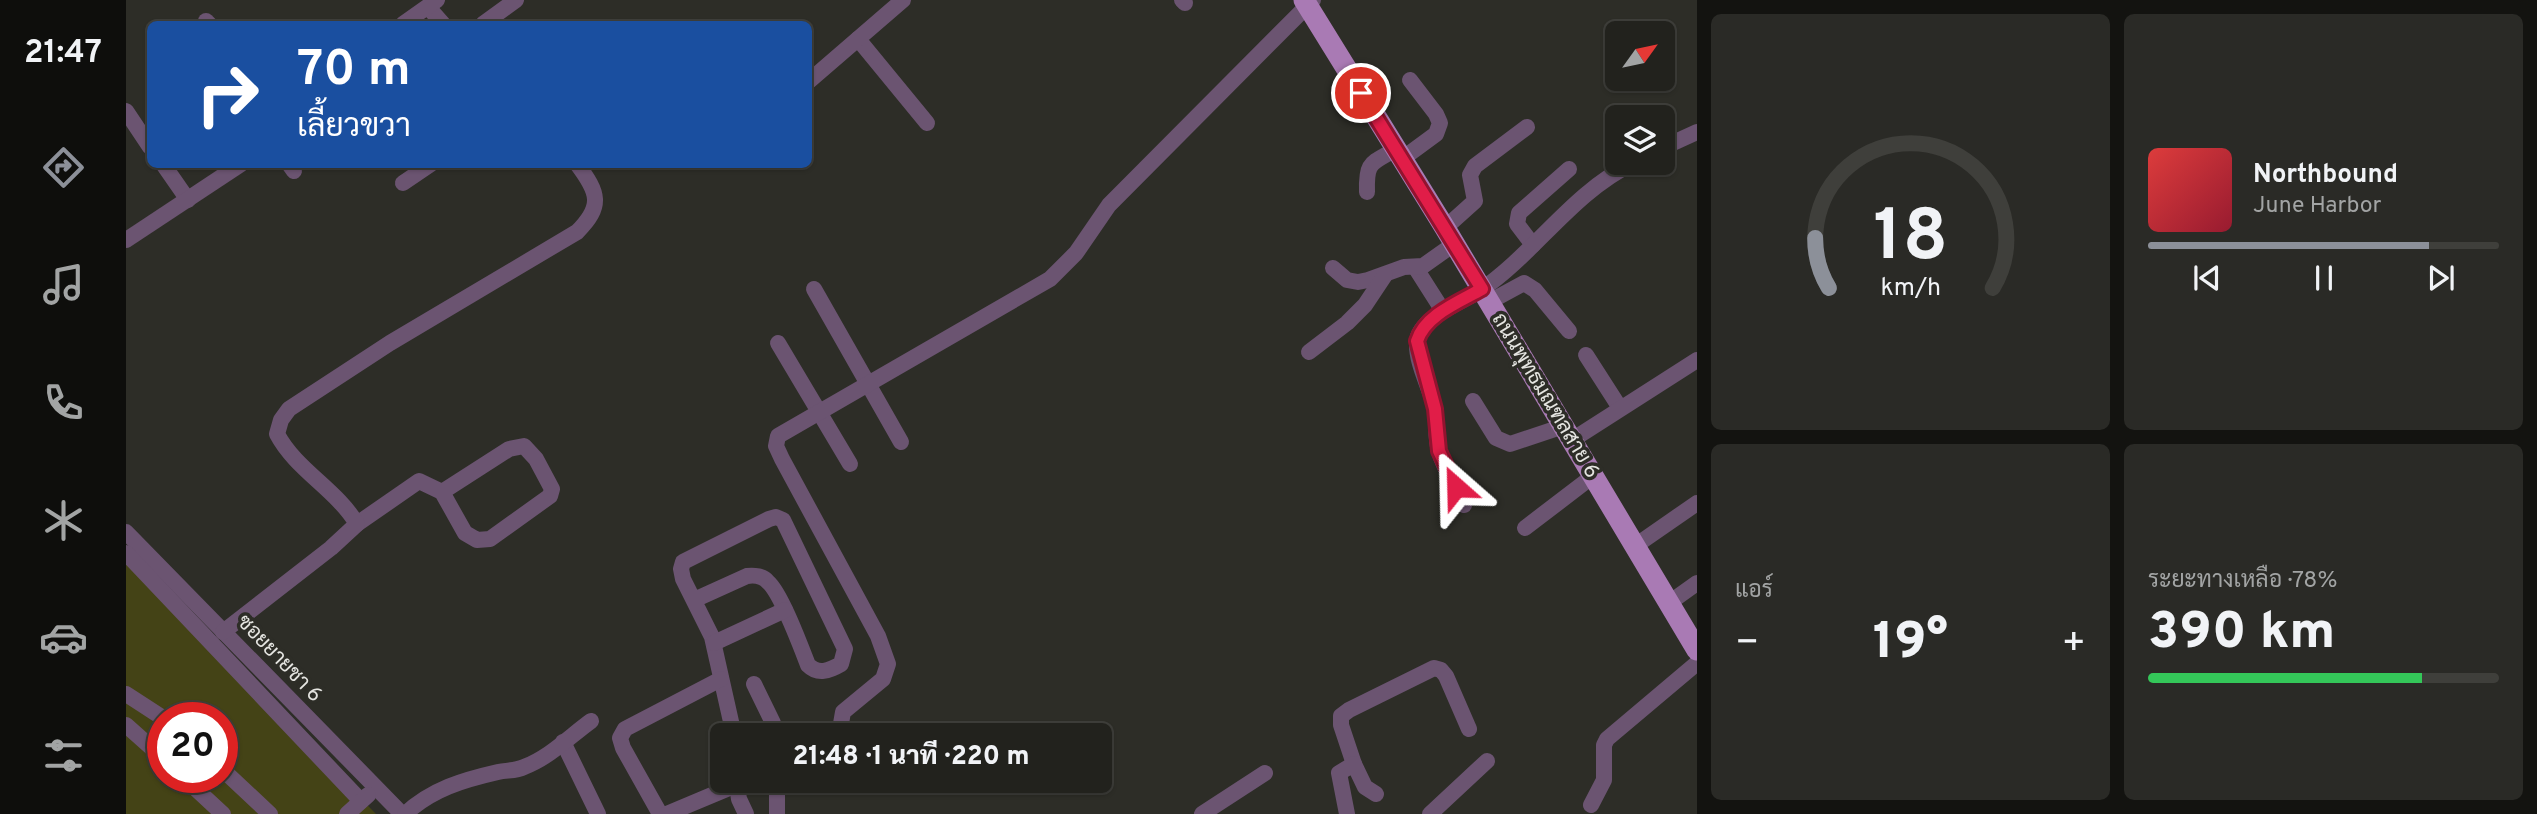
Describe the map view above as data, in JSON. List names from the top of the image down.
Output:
{
  "streets": {
    "main road": ["ถนนพุทธมณฑลสาย 6"],
    "street": ["ซอยยายชา 6"]
  },
  "north": "top right",
  "page": {
    "tabs": "21:47",
    "turn": ["70 m", "เลี้ยวขวา"],
    "song": ["Northbound", "June Harbor"],
    "tile": [
      "แอร์",
      ["ระยะทางเหลือ · 78%", "390 km"]
    ],
    "heat": ["−", "19°", "+"],
    "limit": "20",
    "trip": "21:48 · 1 นาที · 220 m",
    "gauge": ["18", "km/h"]
  }
}
